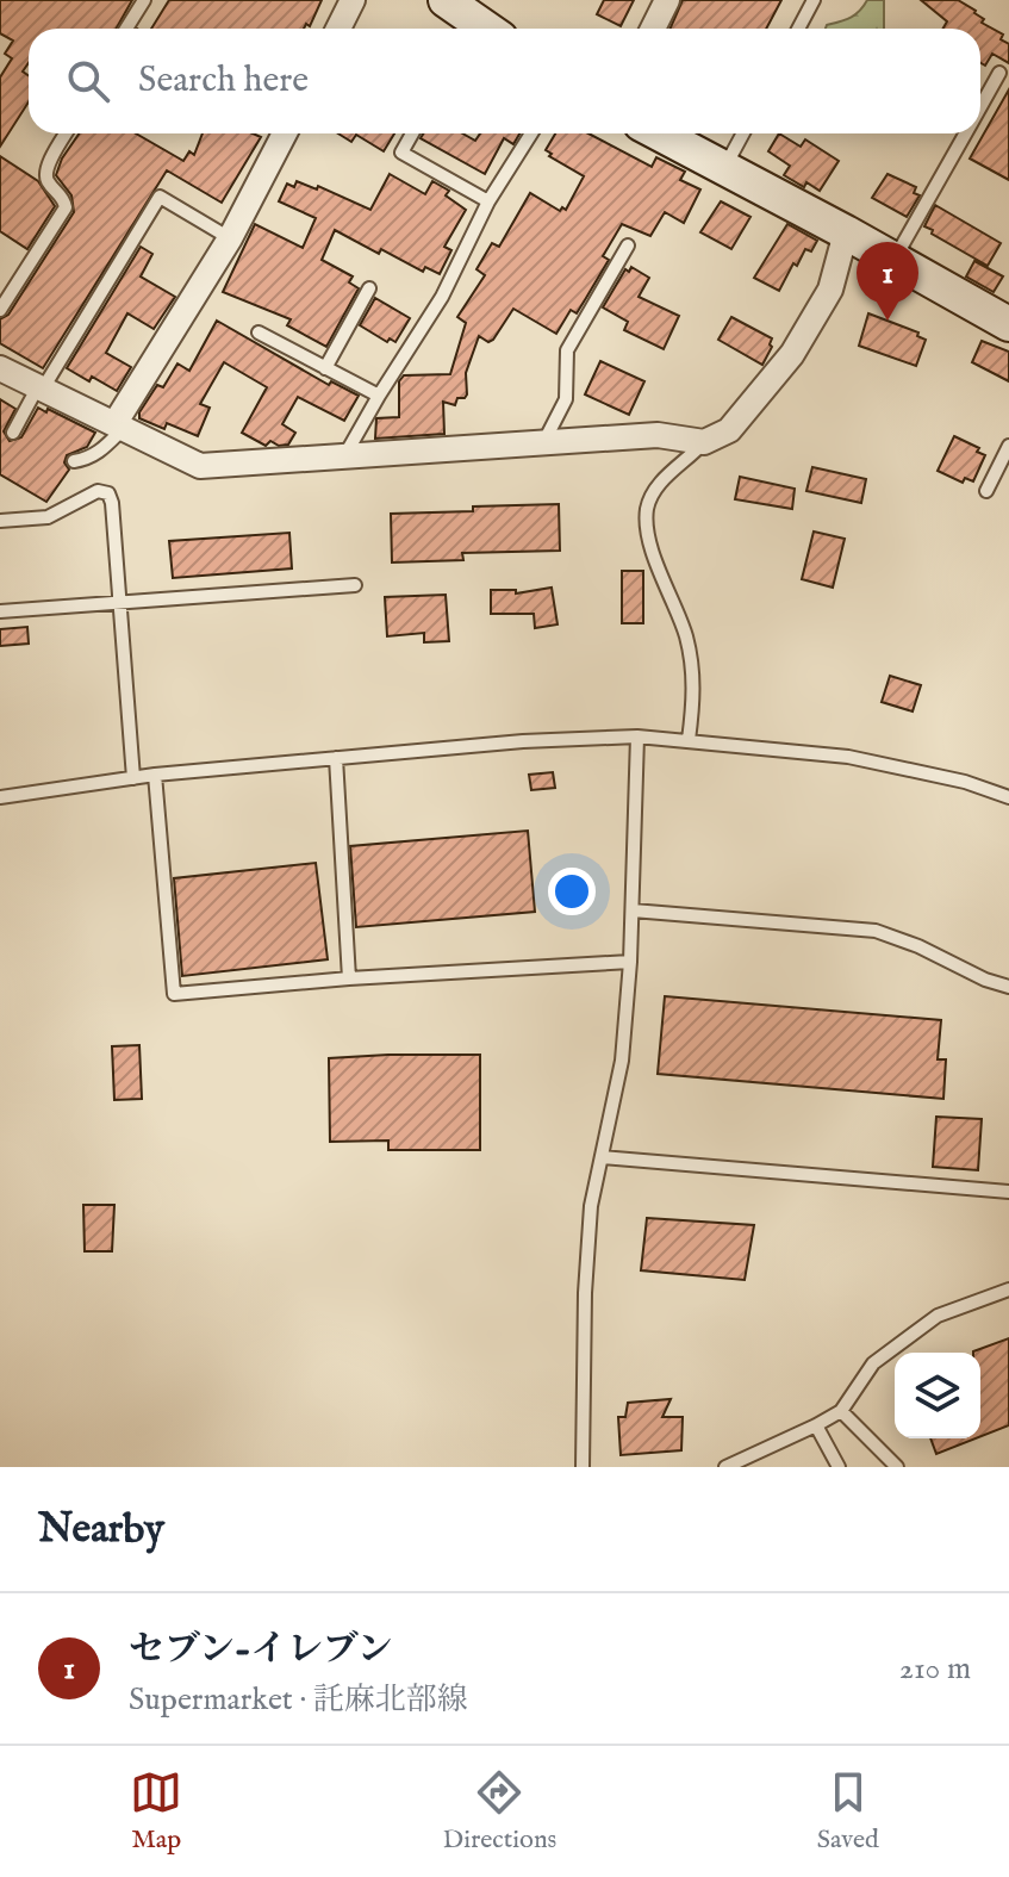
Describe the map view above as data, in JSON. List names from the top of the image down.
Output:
{
  "page": {
    "search": "Search here",
    "pins": "1",
    "heading": "Nearby",
    "list": [
      {
        "mark": "1",
        "name": "セブン-イレブン",
        "note": "Supermarket · 託麻北部線",
        "value": "210 m"
      }
    ],
    "nav": ["Map", "Directions", "Saved"]
  }
}
